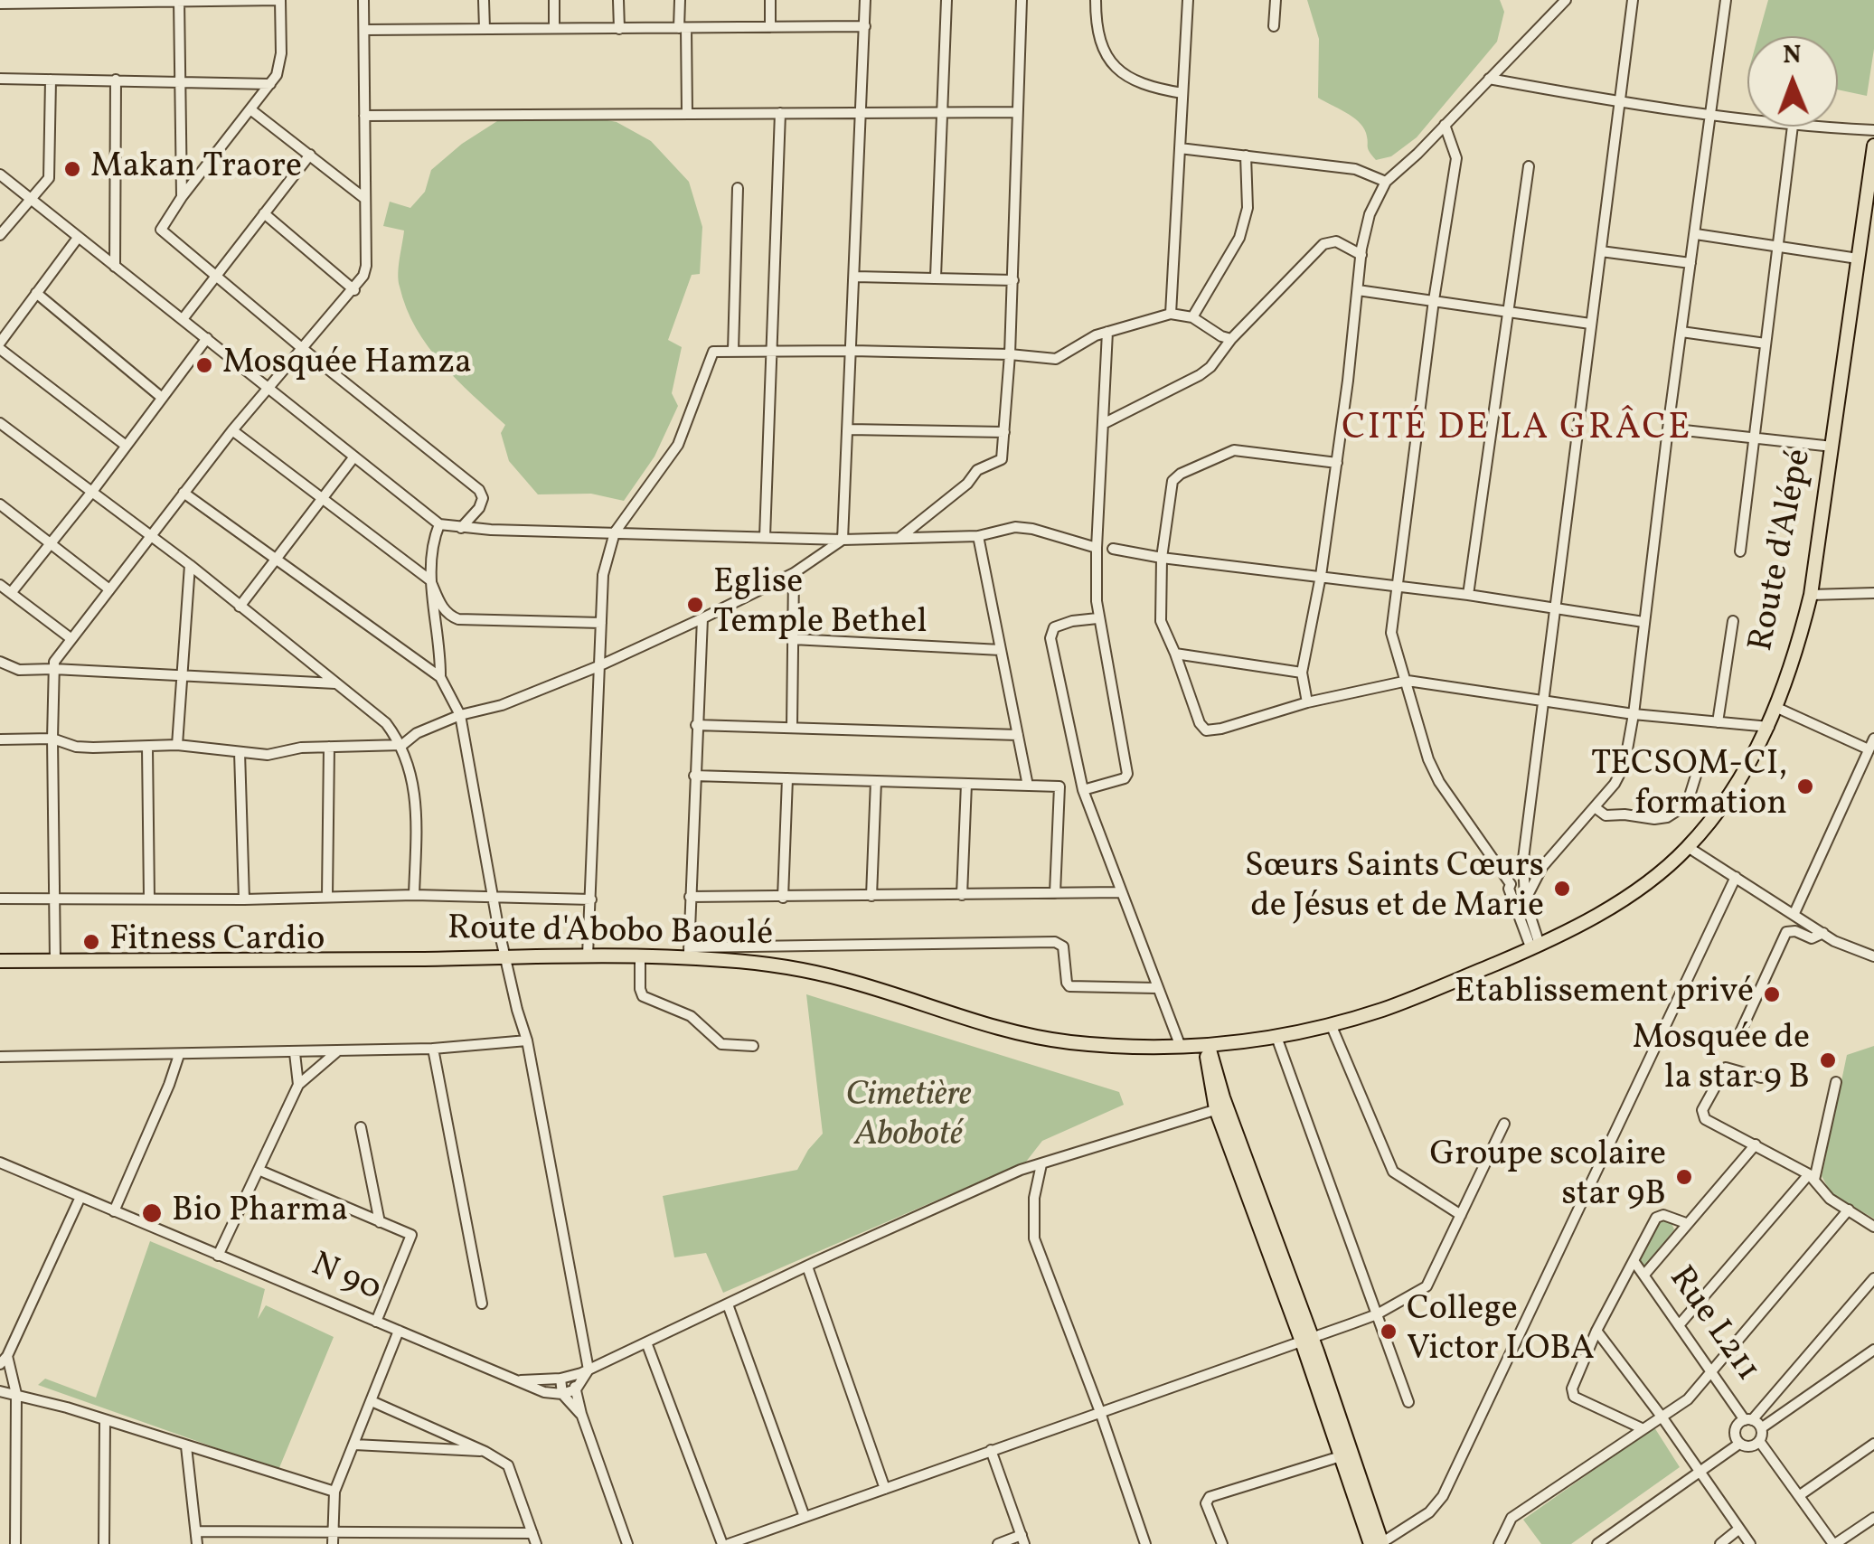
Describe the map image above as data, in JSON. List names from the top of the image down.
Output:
{
  "streets": {
    "main road": ["Route d'Alépé", "Route d'Abobo Baoulé"],
    "street": ["N 90", "Rue L211"]
  },
  "crossings": [
    ["Route d'Alépé", "Route d'Abobo Baoulé"]
  ],
  "districts": ["CITÉ DE LA GRÂCE"],
  "parks": ["Cimetière Aboboté"],
  "places": [
    "Makan Traore",
    "Mosquée Hamza",
    "Eglise Temple Bethel",
    "TECSOM-CI, formation",
    "Sœurs Saints Cœurs de Jésus et de Marie",
    "Fitness Cardio",
    "Etablissement privé",
    "Mosquée de la star 9 B",
    "Groupe scolaire star 9B",
    "Bio Pharma",
    "College Victor LOBA"
  ],
  "north": "top"
}
